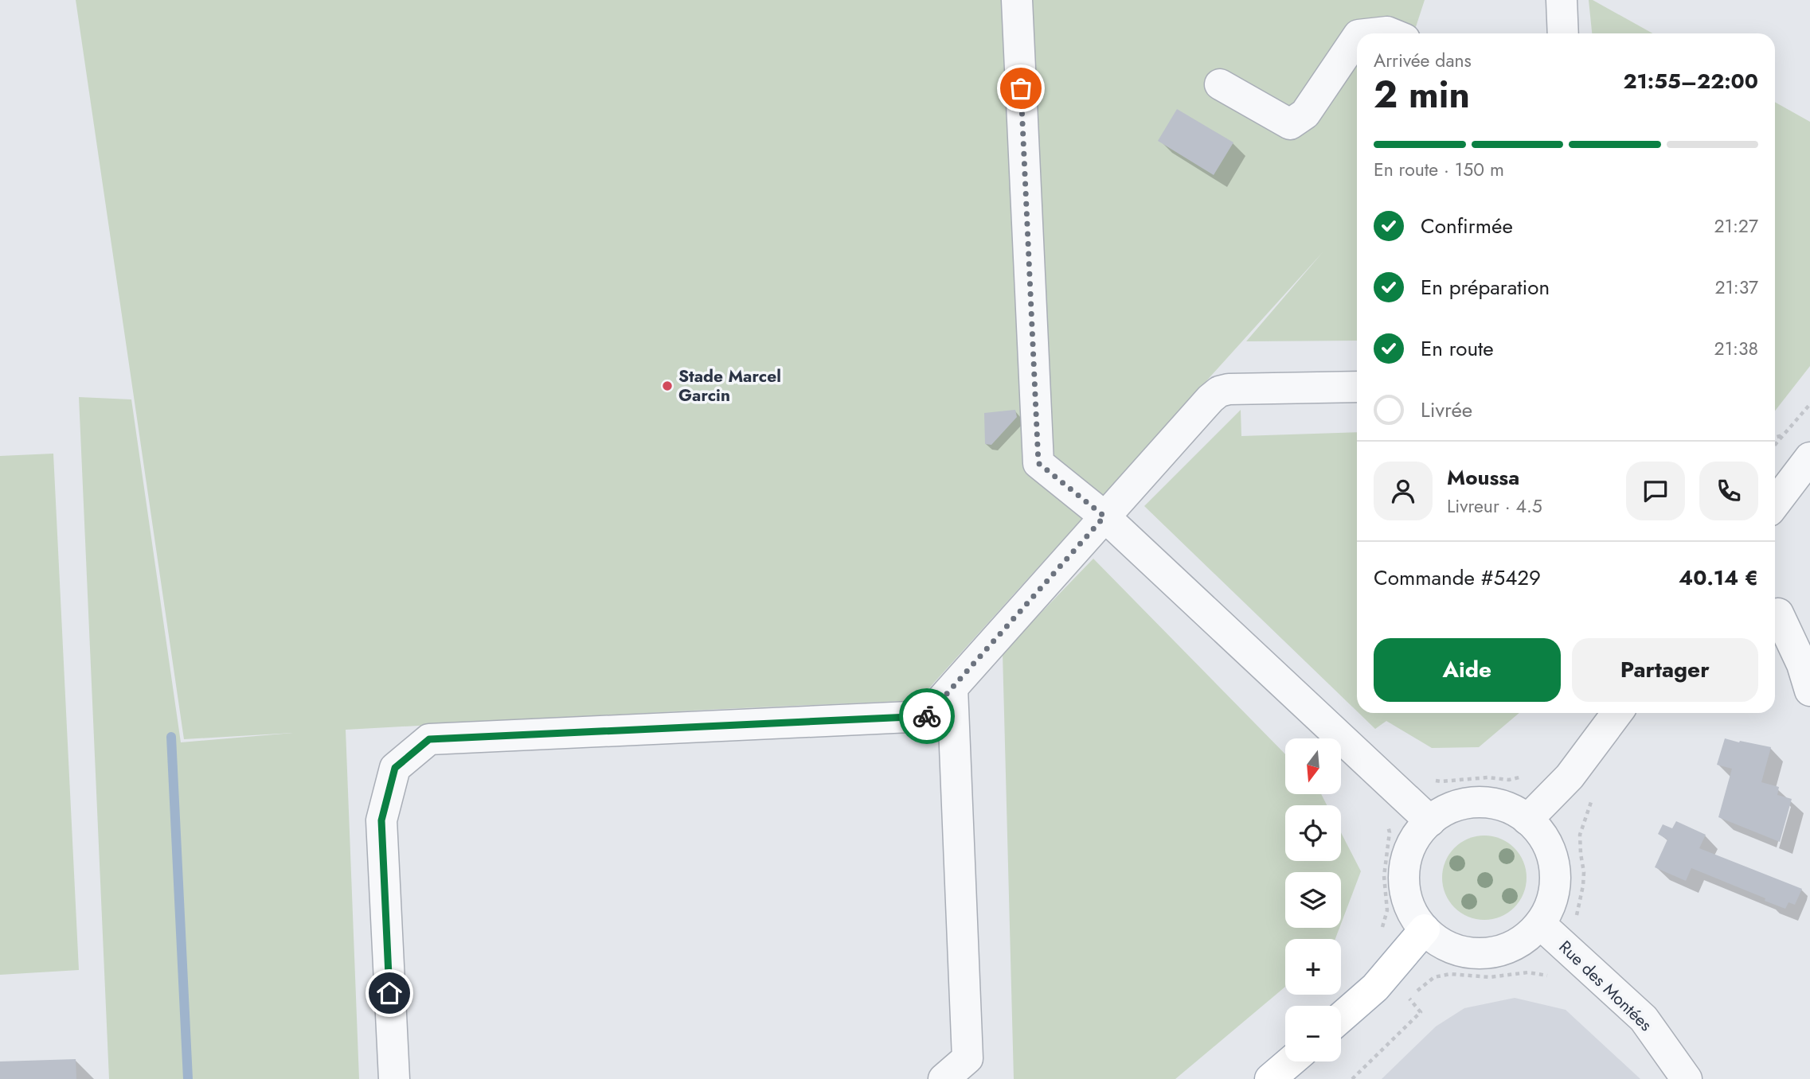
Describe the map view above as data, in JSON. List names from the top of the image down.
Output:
{
  "streets": {
    "street": ["Rue des Montées"]
  },
  "places": ["Stade Marcel Garcin"],
  "north": "bottom",
  "page": {
    "heading": ["2 min", "Arrivée dans", "21:55–22:00"],
    "panel": [
      "Moussa",
      "Livreur · 4.5",
      "Commande #5429",
      "40.14 €"
    ],
    "bar": "En route · 150 m",
    "list": [
      ["Confirmée", "21:27"],
      ["En préparation", "21:37"],
      ["En route", "21:38"],
      "Livrée"
    ],
    "buttons": ["Aide", "Partager"],
    "map_buttons": ["+", "−"]
  }
}
